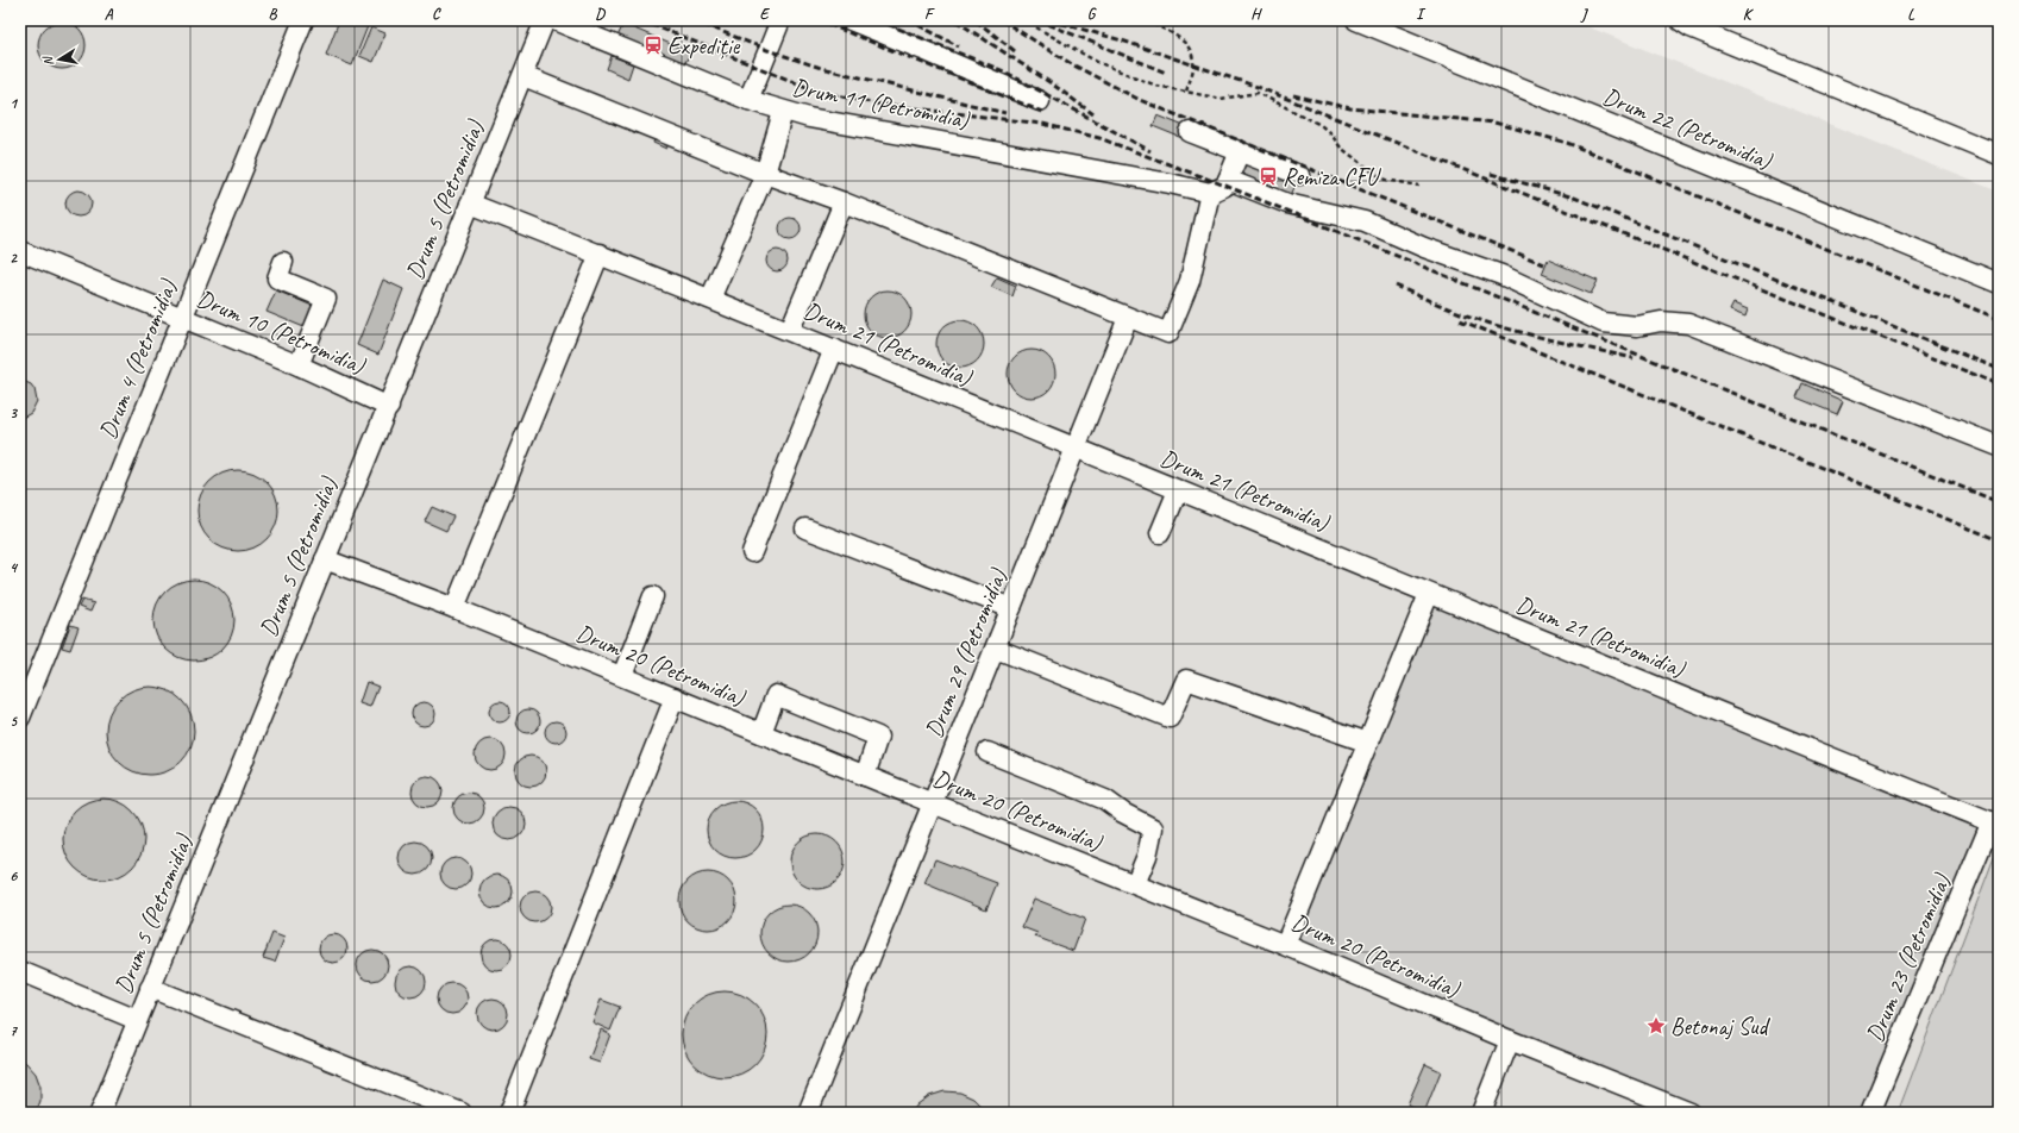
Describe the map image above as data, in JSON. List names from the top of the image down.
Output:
{
  "streets": {
    "lane": [
      "Drum 11 (Petromidia)",
      "Drum 22 (Petromidia)",
      "Drum 5 (Petromidia)",
      "Drum 10 (Petromidia)",
      "Drum 21 (Petromidia)",
      "Drum 4 (Petromidia)",
      "Drum 29 (Petromidia)",
      "Drum 20 (Petromidia)",
      "Drum 23 (Petromidia)"
    ]
  },
  "crossings": [
    ["Drum 5 (Petromidia)", "Drum 10 (Petromidia)"],
    ["Drum 5 (Petromidia)", "Drum 21 (Petromidia)"],
    ["Drum 5 (Petromidia)", "Drum 20 (Petromidia)"],
    ["Drum 10 (Petromidia)", "Drum 4 (Petromidia)"],
    ["Drum 21 (Petromidia)", "Drum 29 (Petromidia)"],
    ["Drum 21 (Petromidia)", "Drum 23 (Petromidia)"],
    ["Drum 29 (Petromidia)", "Drum 20 (Petromidia)"]
  ],
  "places": {
    "station": ["Expediție", "Remiza CFU"],
    "place": ["Betonaj Sud"]
  },
  "north": "left",
  "grid": {
    "columns": [
      "A",
      "B",
      "C",
      "D",
      "E",
      "F",
      "G",
      "H",
      "I",
      "J",
      "K",
      "L"
    ],
    "rows": [
      "1",
      "2",
      "3",
      "4",
      "5",
      "6",
      "7"
    ]
  }
}
